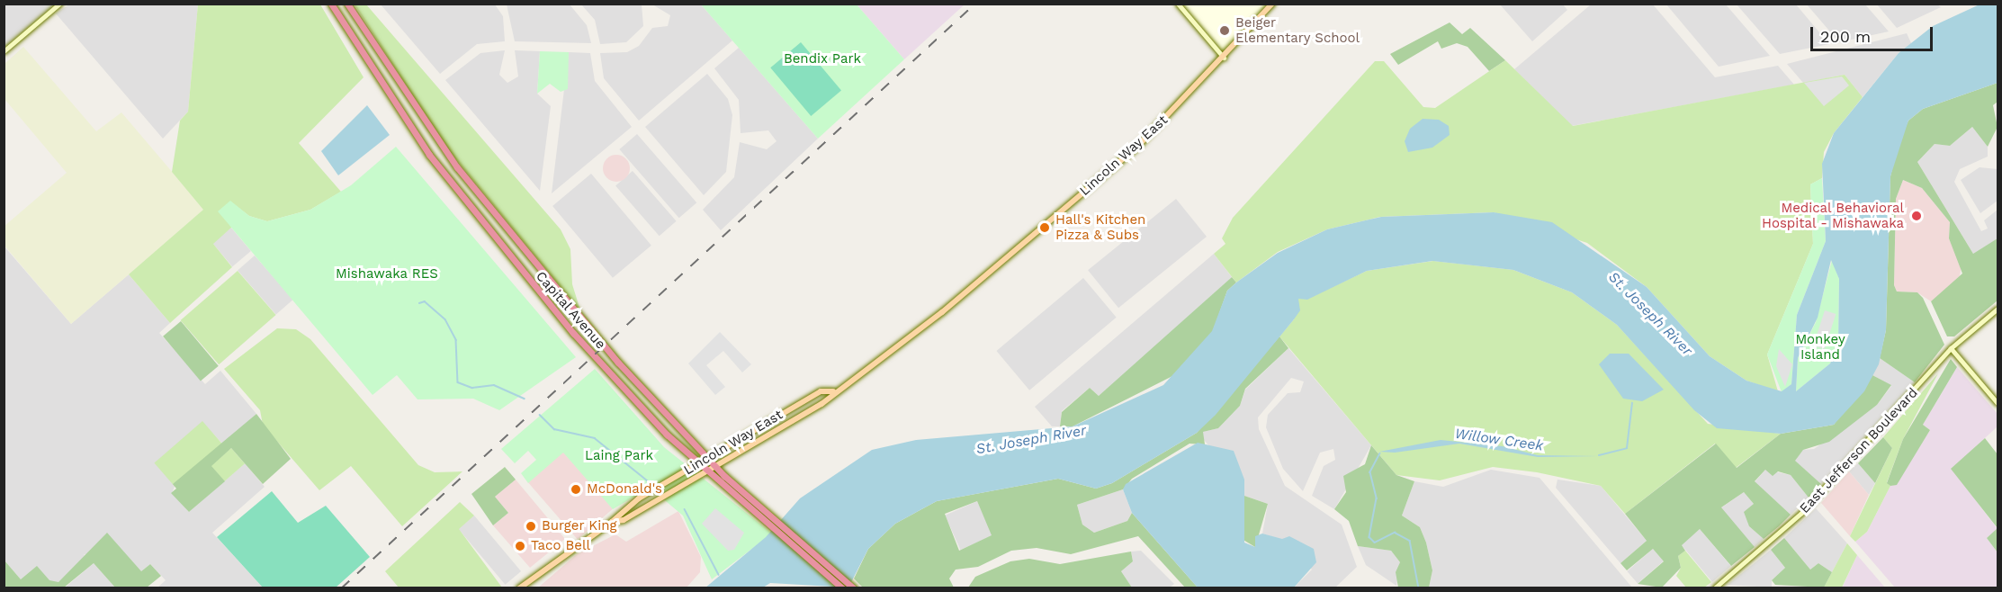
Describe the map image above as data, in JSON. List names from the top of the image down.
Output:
{
  "streets": {
    "highway": ["Capital Avenue"],
    "main road": ["Lincoln Way East"],
    "street": ["East Jefferson Boulevard"]
  },
  "crossings": [
    ["Lincoln Way East", "Capital Avenue"]
  ],
  "water": ["St. Joseph River", "Willow Creek"],
  "parks": [
    "Bendix Park",
    "Mishawaka RES",
    "Monkey Island",
    "Laing Park"
  ],
  "places": [
    "Beiger Elementary School",
    "Medical Behavioral Hospital - Mishawaka",
    "Hall's Kitchen Pizza & Subs",
    "McDonald's",
    "Burger King",
    "Taco Bell"
  ],
  "scale_bar": "200 m"
}
